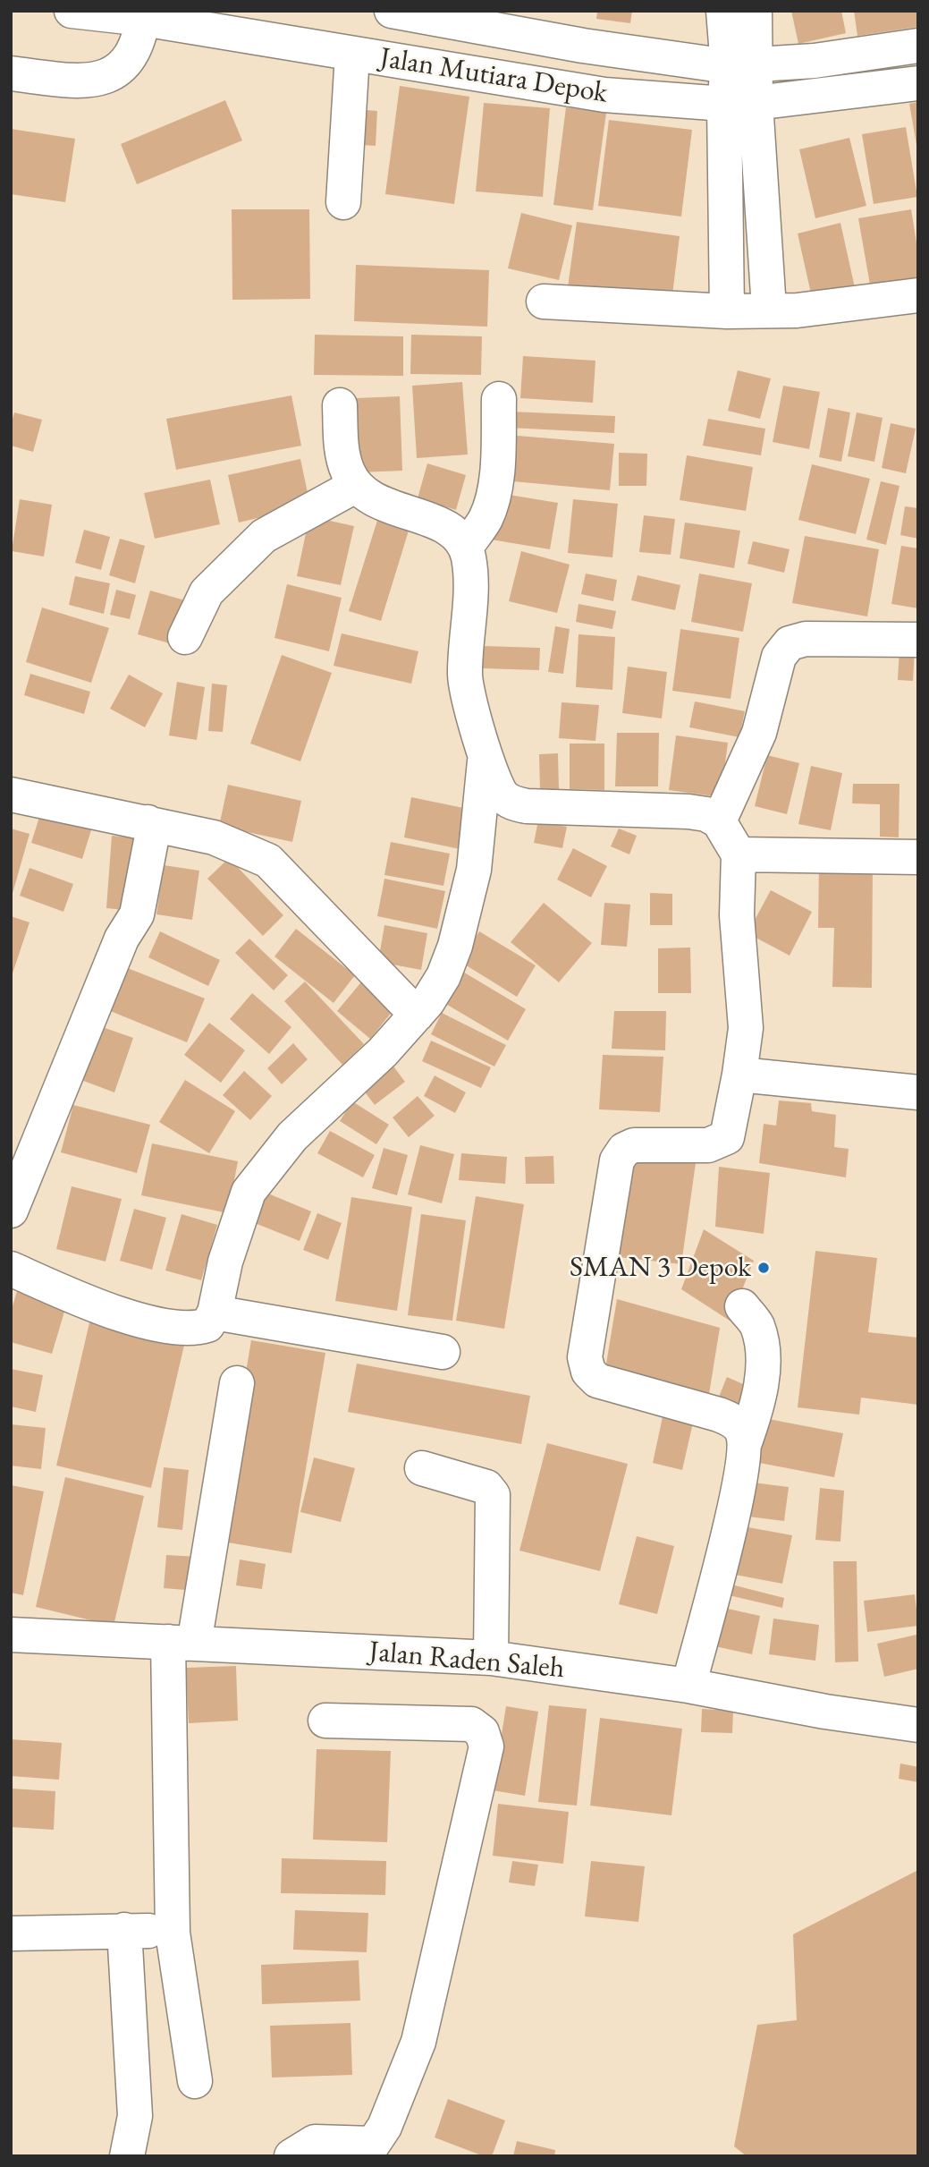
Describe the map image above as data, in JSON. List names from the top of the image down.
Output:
{
  "streets": {
    "street": ["Jalan Mutiara Depok", "Jalan Raden Saleh"]
  },
  "places": ["SMAN 3 Depok"]
}
